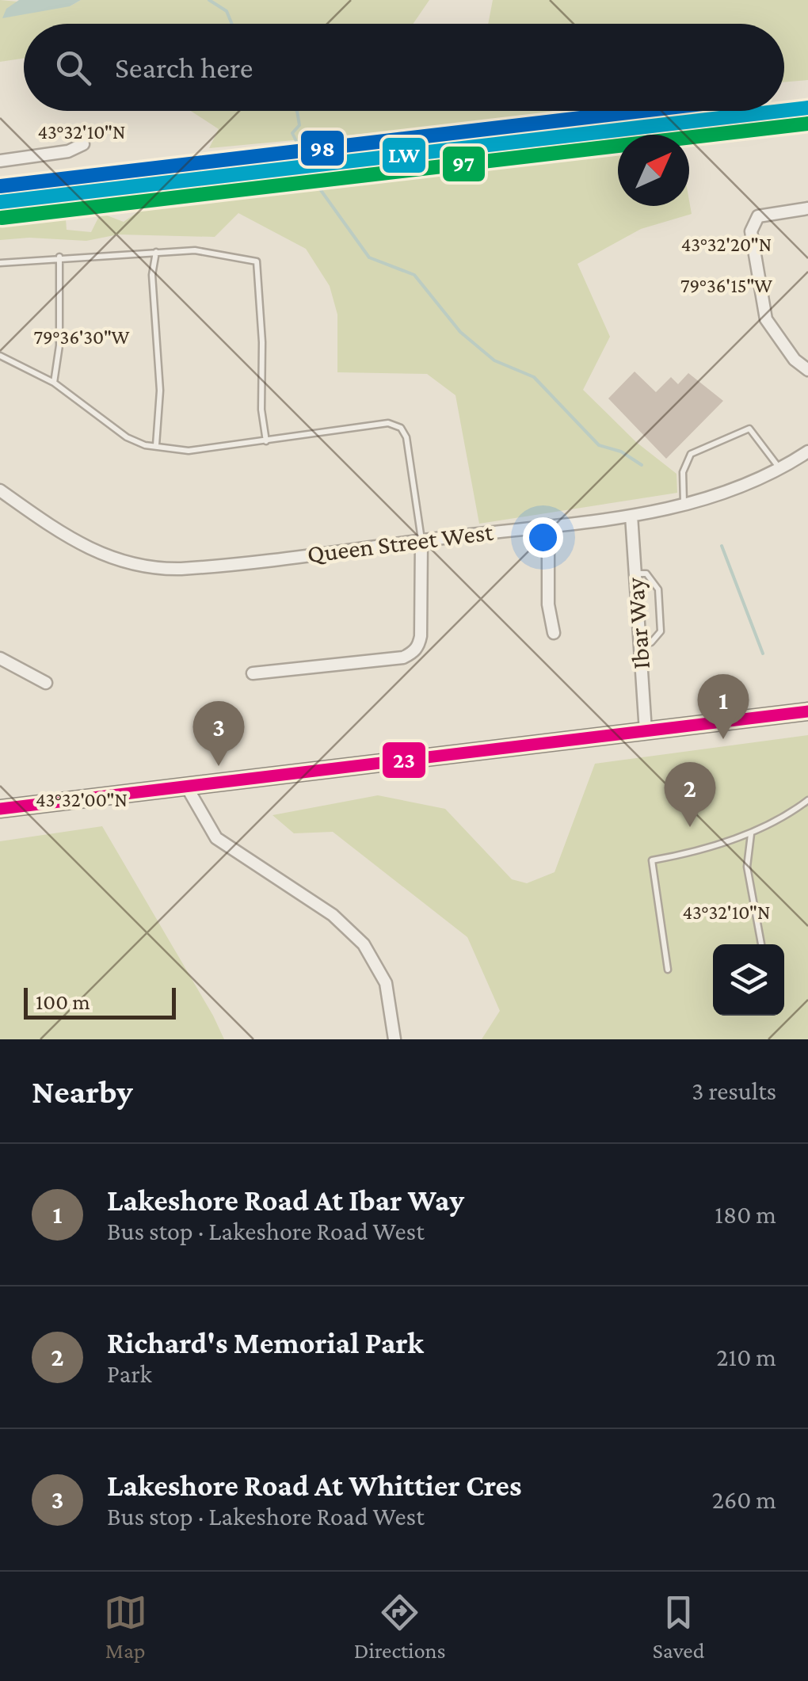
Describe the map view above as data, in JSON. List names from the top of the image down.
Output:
{
  "streets": {
    "street": ["Queen Street West", "Ibar Way"]
  },
  "crossings": [
    ["Queen Street West", "Ibar Way"]
  ],
  "lines": [
    "transit line LW",
    "transit line 98",
    "transit line 97",
    "transit line 23"
  ],
  "scale_bar": "100 m",
  "north": "top right",
  "page": {
    "search": "Search here",
    "pins": ["1", "3", "2"],
    "scale": "100 m",
    "heading": ["Nearby", "3 results"],
    "list": [
      {
        "mark": "1",
        "name": "Lakeshore Road At Ibar Way",
        "note": "Bus stop · Lakeshore Road West",
        "value": "180 m"
      },
      {
        "mark": "2",
        "name": "Richard's Memorial Park",
        "note": "Park",
        "value": "210 m"
      },
      {
        "mark": "3",
        "name": "Lakeshore Road At Whittier Cres",
        "note": "Bus stop · Lakeshore Road West",
        "value": "260 m"
      }
    ],
    "nav": ["Map", "Directions", "Saved"]
  },
  "coordinates": [
    "43°32'10\"N",
    "43°32'20\"N",
    "79°36'15\"W",
    "79°36'30\"W",
    "43°32'00\"N"
  ]
}
